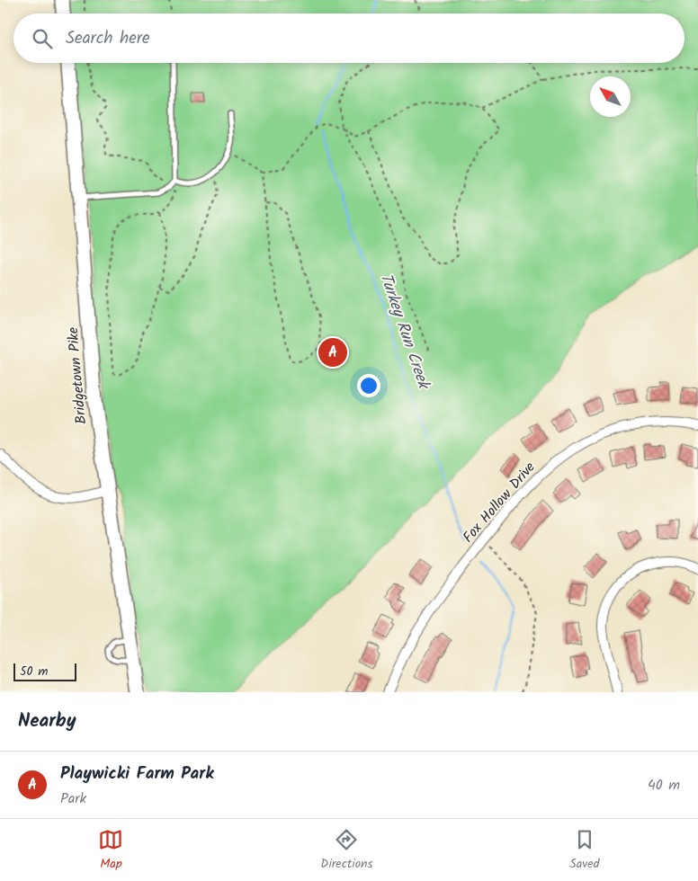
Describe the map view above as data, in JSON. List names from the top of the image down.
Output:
{
  "streets": {
    "main road": ["Bridgetown Pike"],
    "street": ["Fox Hollow Drive"]
  },
  "water": ["Turkey Run Creek"],
  "scale_bar": "50 m",
  "north": "top left",
  "page": {
    "search": "Search here",
    "pins": "A",
    "scale": "50 m",
    "heading": "Nearby",
    "list": [
      {
        "mark": "A",
        "name": "Playwicki Farm Park",
        "note": "Park",
        "value": "40 m"
      }
    ],
    "nav": ["Map", "Directions", "Saved"]
  }
}
